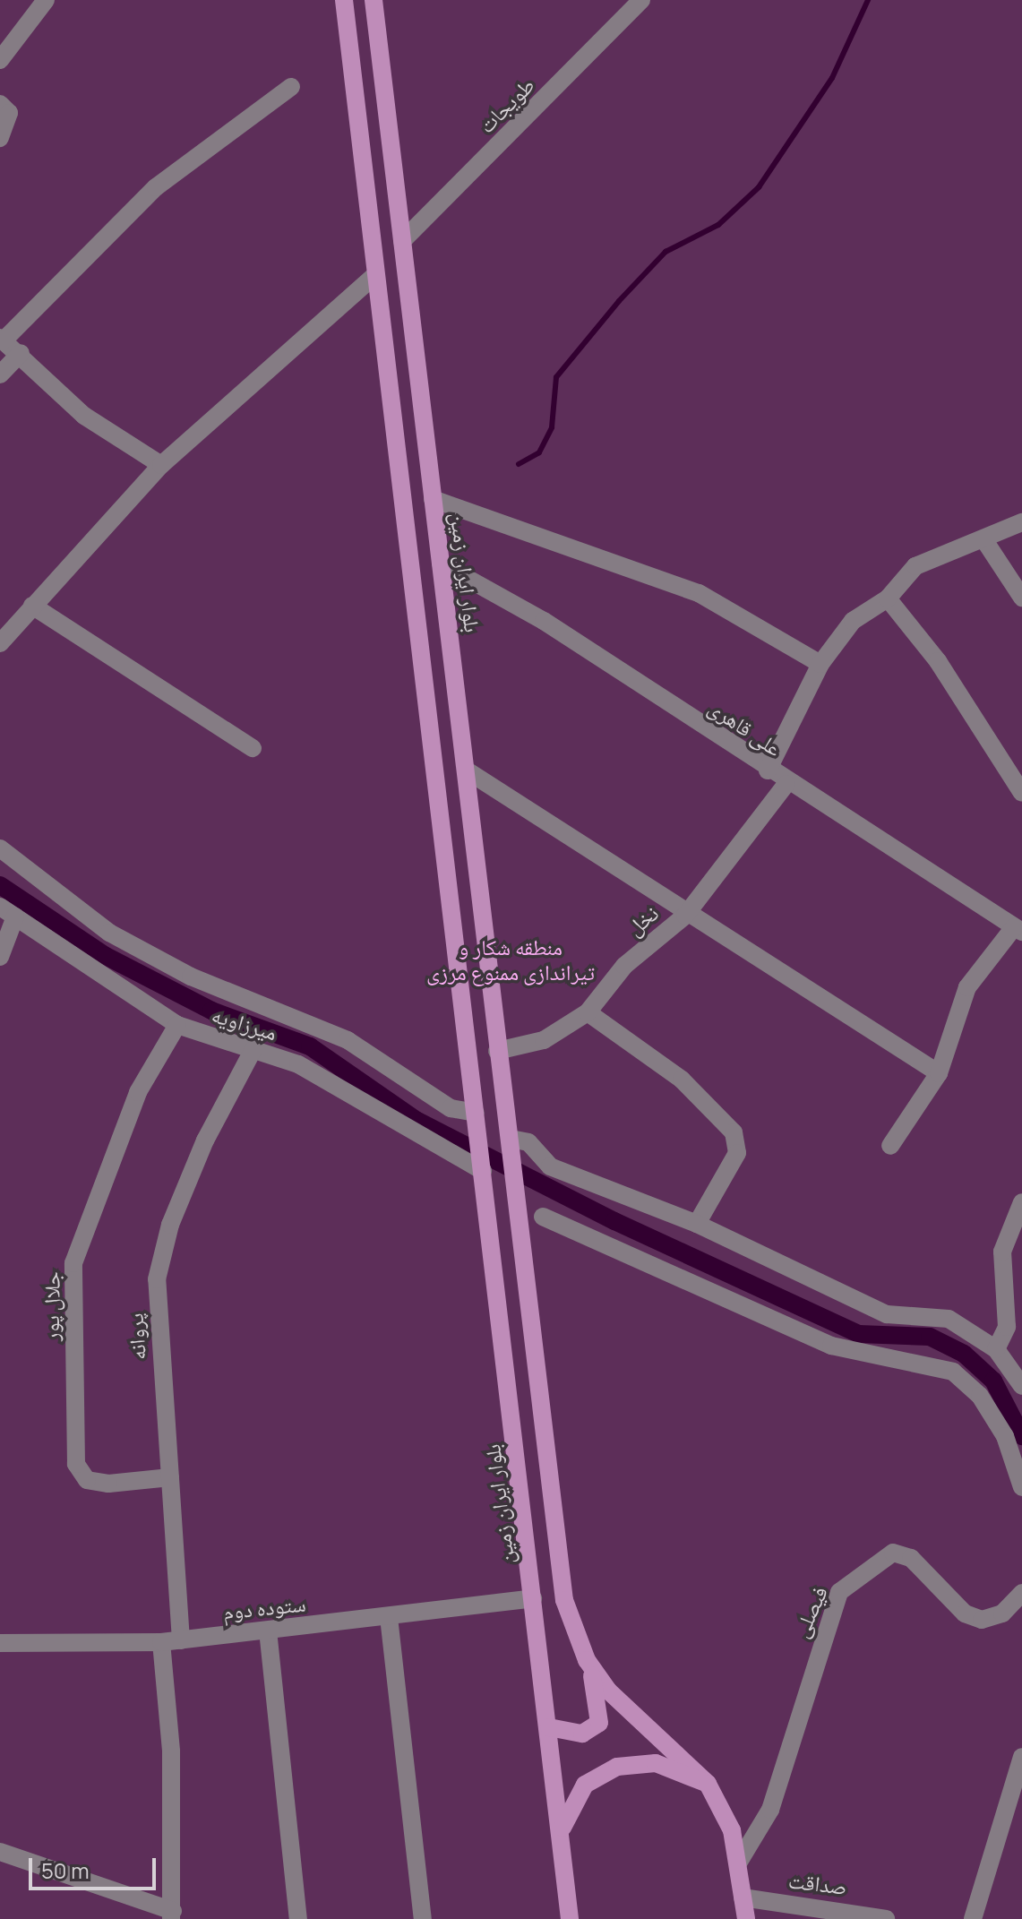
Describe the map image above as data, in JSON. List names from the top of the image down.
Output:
{
  "streets": {
    "main road": ["بلوار ایران زمین"],
    "street": [
      "طویجات",
      "علی قاهری",
      "نخل",
      "میرزاویه",
      "جلال پور",
      "پروانه",
      "ستوده دوم",
      "فیصلی",
      "صداقت"
    ]
  },
  "crossings": [
    ["طویجات", "بلوار ایران زمین"],
    ["بلوار ایران زمین", "علی قاهری"],
    ["بلوار ایران زمین", "نخل"],
    ["بلوار ایران زمین", "میرزاویه"],
    ["بلوار ایران زمین", "ستوده دوم"],
    ["علی قاهری", "نخل"],
    ["میرزاویه", "جلال پور"],
    ["میرزاویه", "پروانه"],
    ["جلال پور", "پروانه"],
    ["پروانه", "ستوده دوم"]
  ],
  "parks": ["منطقه شکار و تیراندازی ممنوع مرزی"],
  "scale_bar": "50 m"
}
